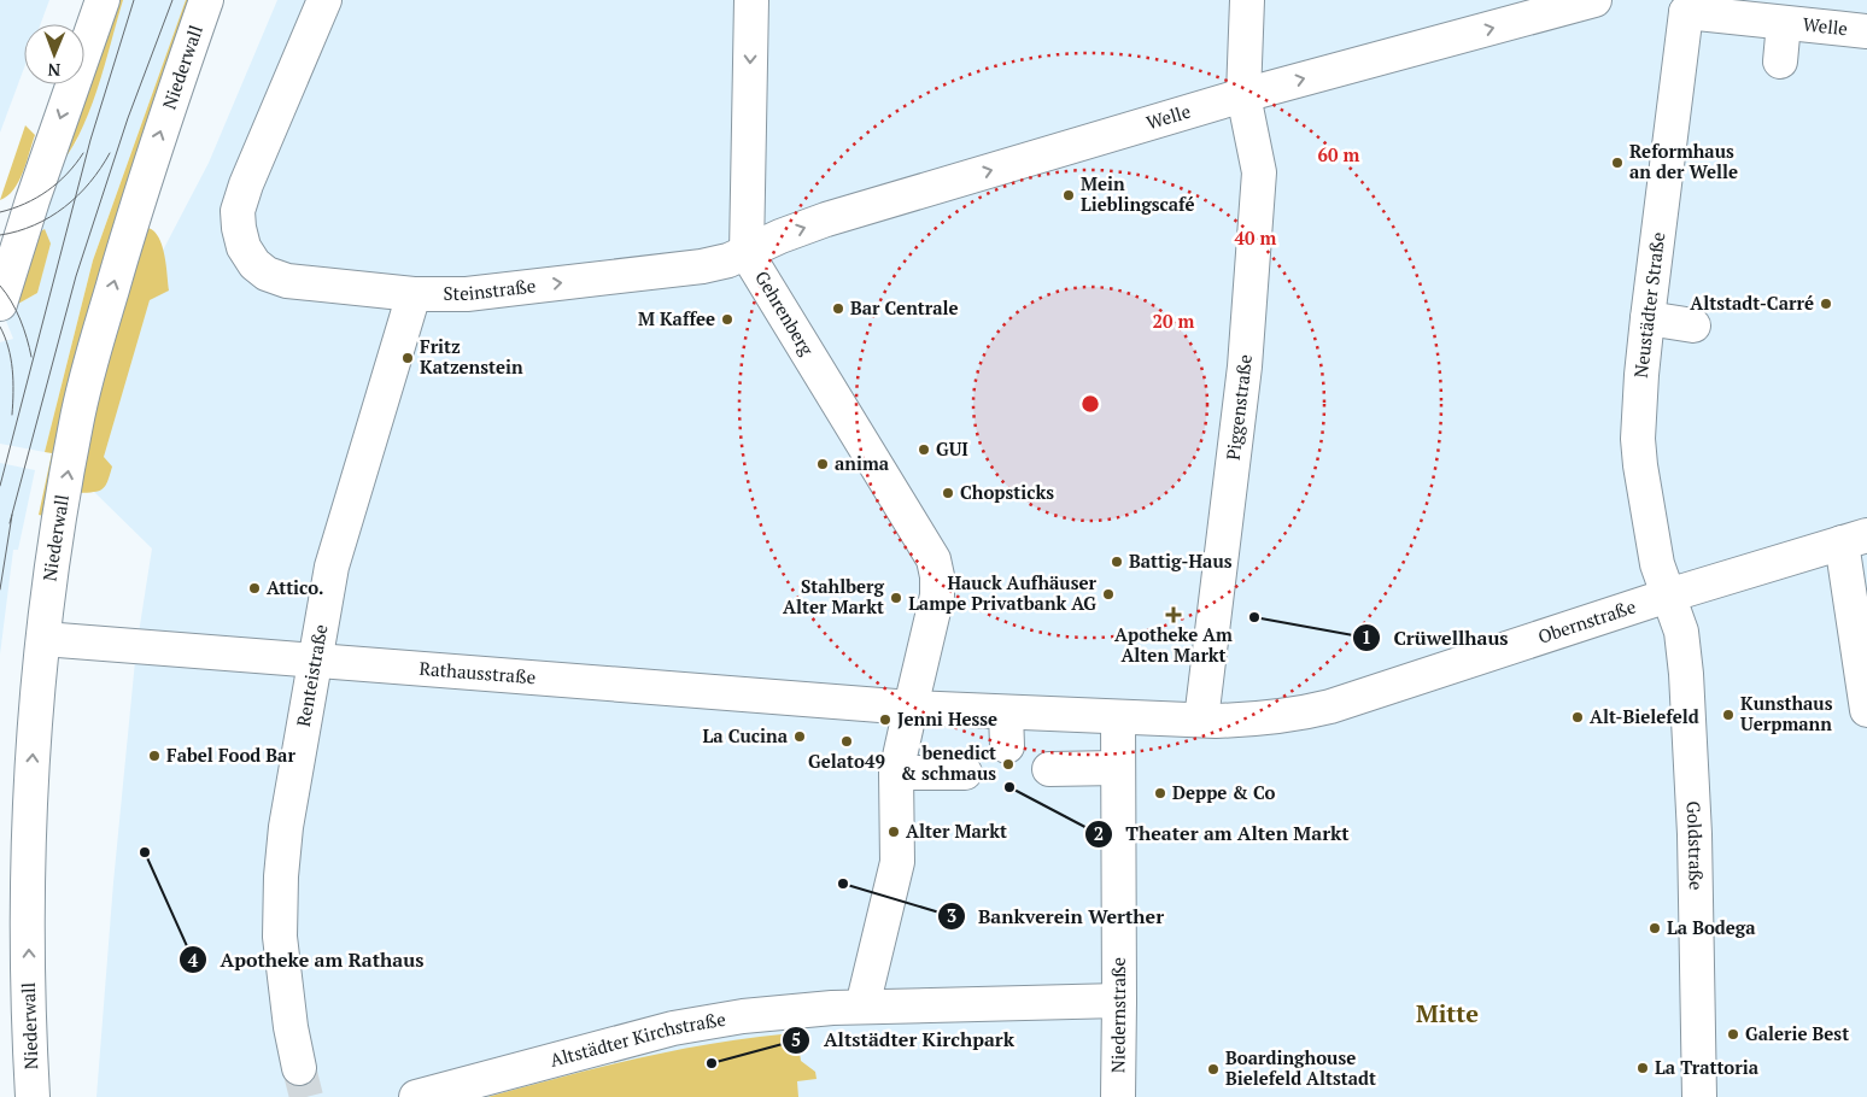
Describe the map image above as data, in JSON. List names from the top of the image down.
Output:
{
  "streets": {
    "street": [
      "Welle",
      "Niederwall",
      "Steinstraße",
      "Neustädter Straße",
      "Gehrenberg",
      "Piggenstraße",
      "Obernstraße",
      "Rathausstraße",
      "Renteistraße",
      "Goldstraße",
      "Niedernstraße",
      "Altstädter Kirchstraße"
    ]
  },
  "crossings": [
    ["Welle", "Steinstraße"],
    ["Welle", "Neustädter Straße"],
    ["Welle", "Gehrenberg"],
    ["Welle", "Piggenstraße"],
    ["Niederwall", "Rathausstraße"],
    ["Steinstraße", "Gehrenberg"],
    ["Steinstraße", "Renteistraße"],
    ["Neustädter Straße", "Obernstraße"],
    ["Neustädter Straße", "Goldstraße"],
    ["Gehrenberg", "Rathausstraße"],
    ["Piggenstraße", "Obernstraße"],
    ["Obernstraße", "Goldstraße"],
    ["Rathausstraße", "Renteistraße"],
    ["Niedernstraße", "Altstädter Kirchstraße"]
  ],
  "one_way": ["Welle", "Niederwall", "Steinstraße"],
  "districts": ["Mitte"],
  "places": {
    "other": [
      "Reformhaus an der Welle",
      "Mein Lieblingscafé",
      "Altstadt-Carré",
      "Bar Centrale",
      "M Kaffee",
      "Fritz Katzenstein",
      "GUI",
      "anima",
      "Chopsticks",
      "Battig-Haus",
      "Attico.",
      "Hauck Aufhäuser Lampe Privatbank AG",
      "Stahlberg Alter Markt",
      "Crüwellhaus",
      "Kunsthaus Uerpmann",
      "Alt-Bielefeld",
      "Jenni Hesse",
      "La Cucina",
      "Gelato49",
      "Fabel Food Bar",
      "benedict & schmaus",
      "Theater am Alten Markt",
      "Deppe & Co",
      "Alter Markt",
      "Apotheke am Rathaus",
      "Bankverein Werther",
      "La Bodega",
      "Galerie Best",
      "Altstädter Kirchpark",
      "La Trattoria",
      "Boardinghouse Bielefeld Altstadt"
    ],
    "health": ["Apotheke Am Alten Markt"]
  },
  "north": "bottom",
  "rings": ["60 m", "40 m", "20 m"]
}
